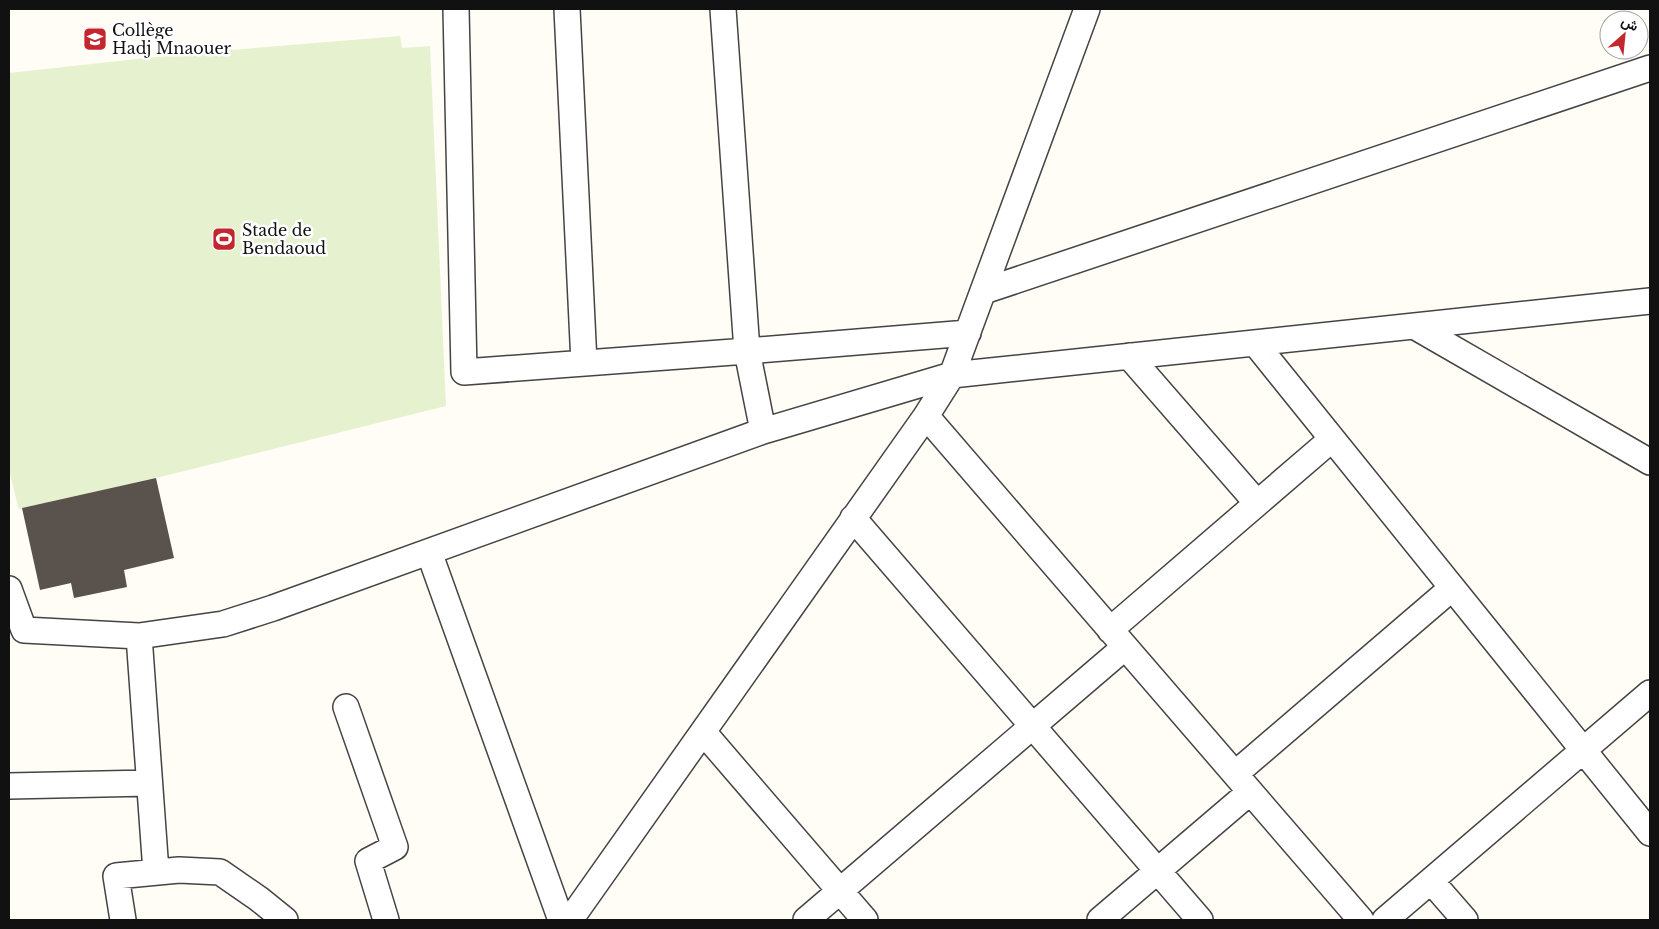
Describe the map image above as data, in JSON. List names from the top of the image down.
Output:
{
  "places": {
    "school or university": ["Collège Hadj Mnaouer"],
    "sports": ["Stade de Bendaoud"]
  },
  "north": "top right"
}
